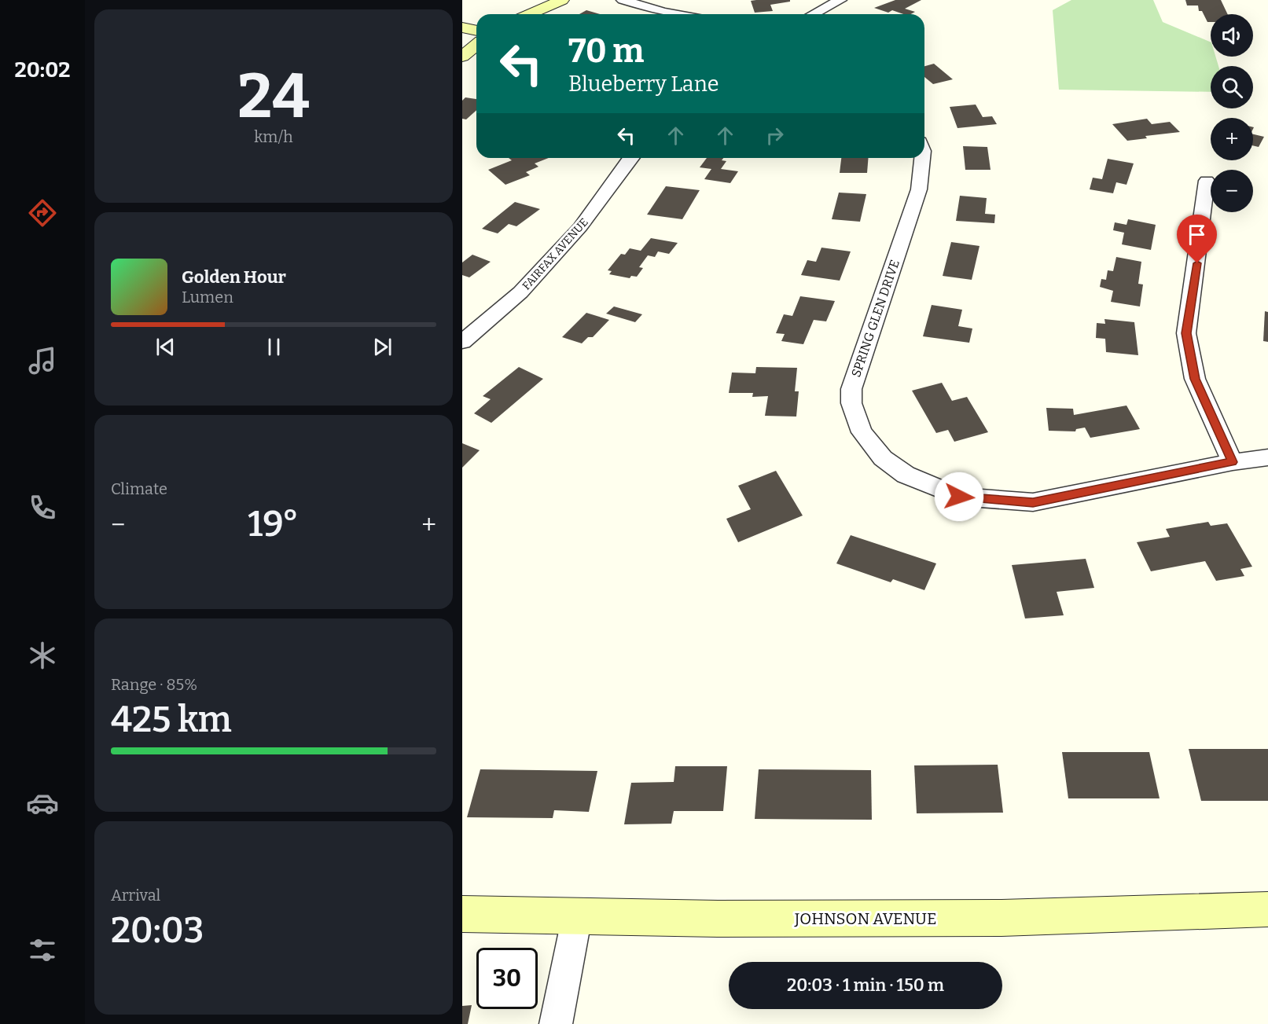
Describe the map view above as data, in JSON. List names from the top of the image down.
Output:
{
  "streets": {
    "street": ["FAIRFAX AVENUE", "SPRING GLEN DRIVE", "JOHNSON AVENUE"]
  },
  "page": {
    "tabs": "20:02",
    "tile": [
      ["24", "km/h"],
      "Climate",
      ["Range · 85%", "425 km"],
      ["Arrival", "20:03"]
    ],
    "map_buttons": ["+", "−"],
    "turn": ["70 m", "Blueberry Lane"],
    "song": ["Golden Hour", "Lumen"],
    "heat": ["−", "19°", "+"],
    "limit": "30",
    "trip": "20:03 · 1 min · 150 m"
  }
}
